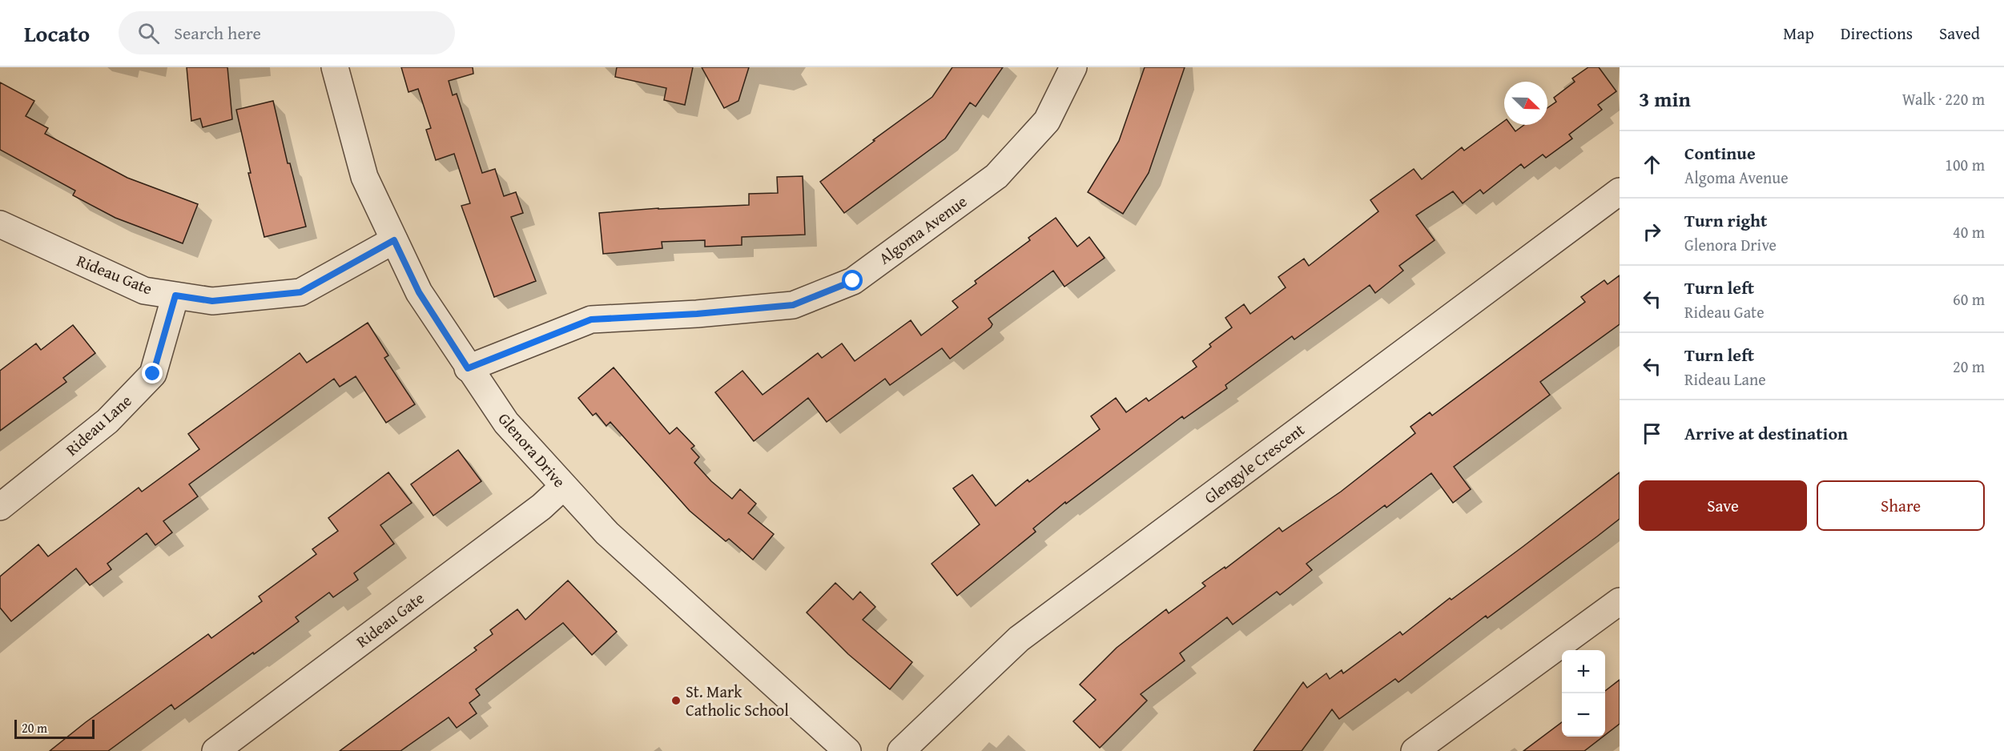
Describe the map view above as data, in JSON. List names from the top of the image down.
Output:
{
  "streets": {
    "street": [
      "Algoma Avenue",
      "Rideau Gate",
      "Rideau Lane",
      "Glenora Drive",
      "Glengyle Crescent"
    ]
  },
  "crossings": [
    ["Algoma Avenue", "Glenora Drive"],
    ["Rideau Gate", "Rideau Lane"],
    ["Rideau Gate", "Glenora Drive"]
  ],
  "places": ["St. Mark Catholic School"],
  "scale_bar": "20 m",
  "north": "bottom right",
  "page": {
    "header": "Locato",
    "search": "Search here",
    "nav": ["Map", "Directions", "Saved"],
    "heading": ["3 min", "Walk · 220 m"],
    "list": [
      ["Continue", "Algoma Avenue", "100 m"],
      ["Turn right", "Glenora Drive", "40 m"],
      ["Turn left", "Rideau Gate", "60 m"],
      ["Turn left", "Rideau Lane", "20 m"],
      "Arrive at destination"
    ],
    "buttons": ["Save", "Share"],
    "map_buttons": ["+", "−"],
    "scale": "20 m"
  }
}
